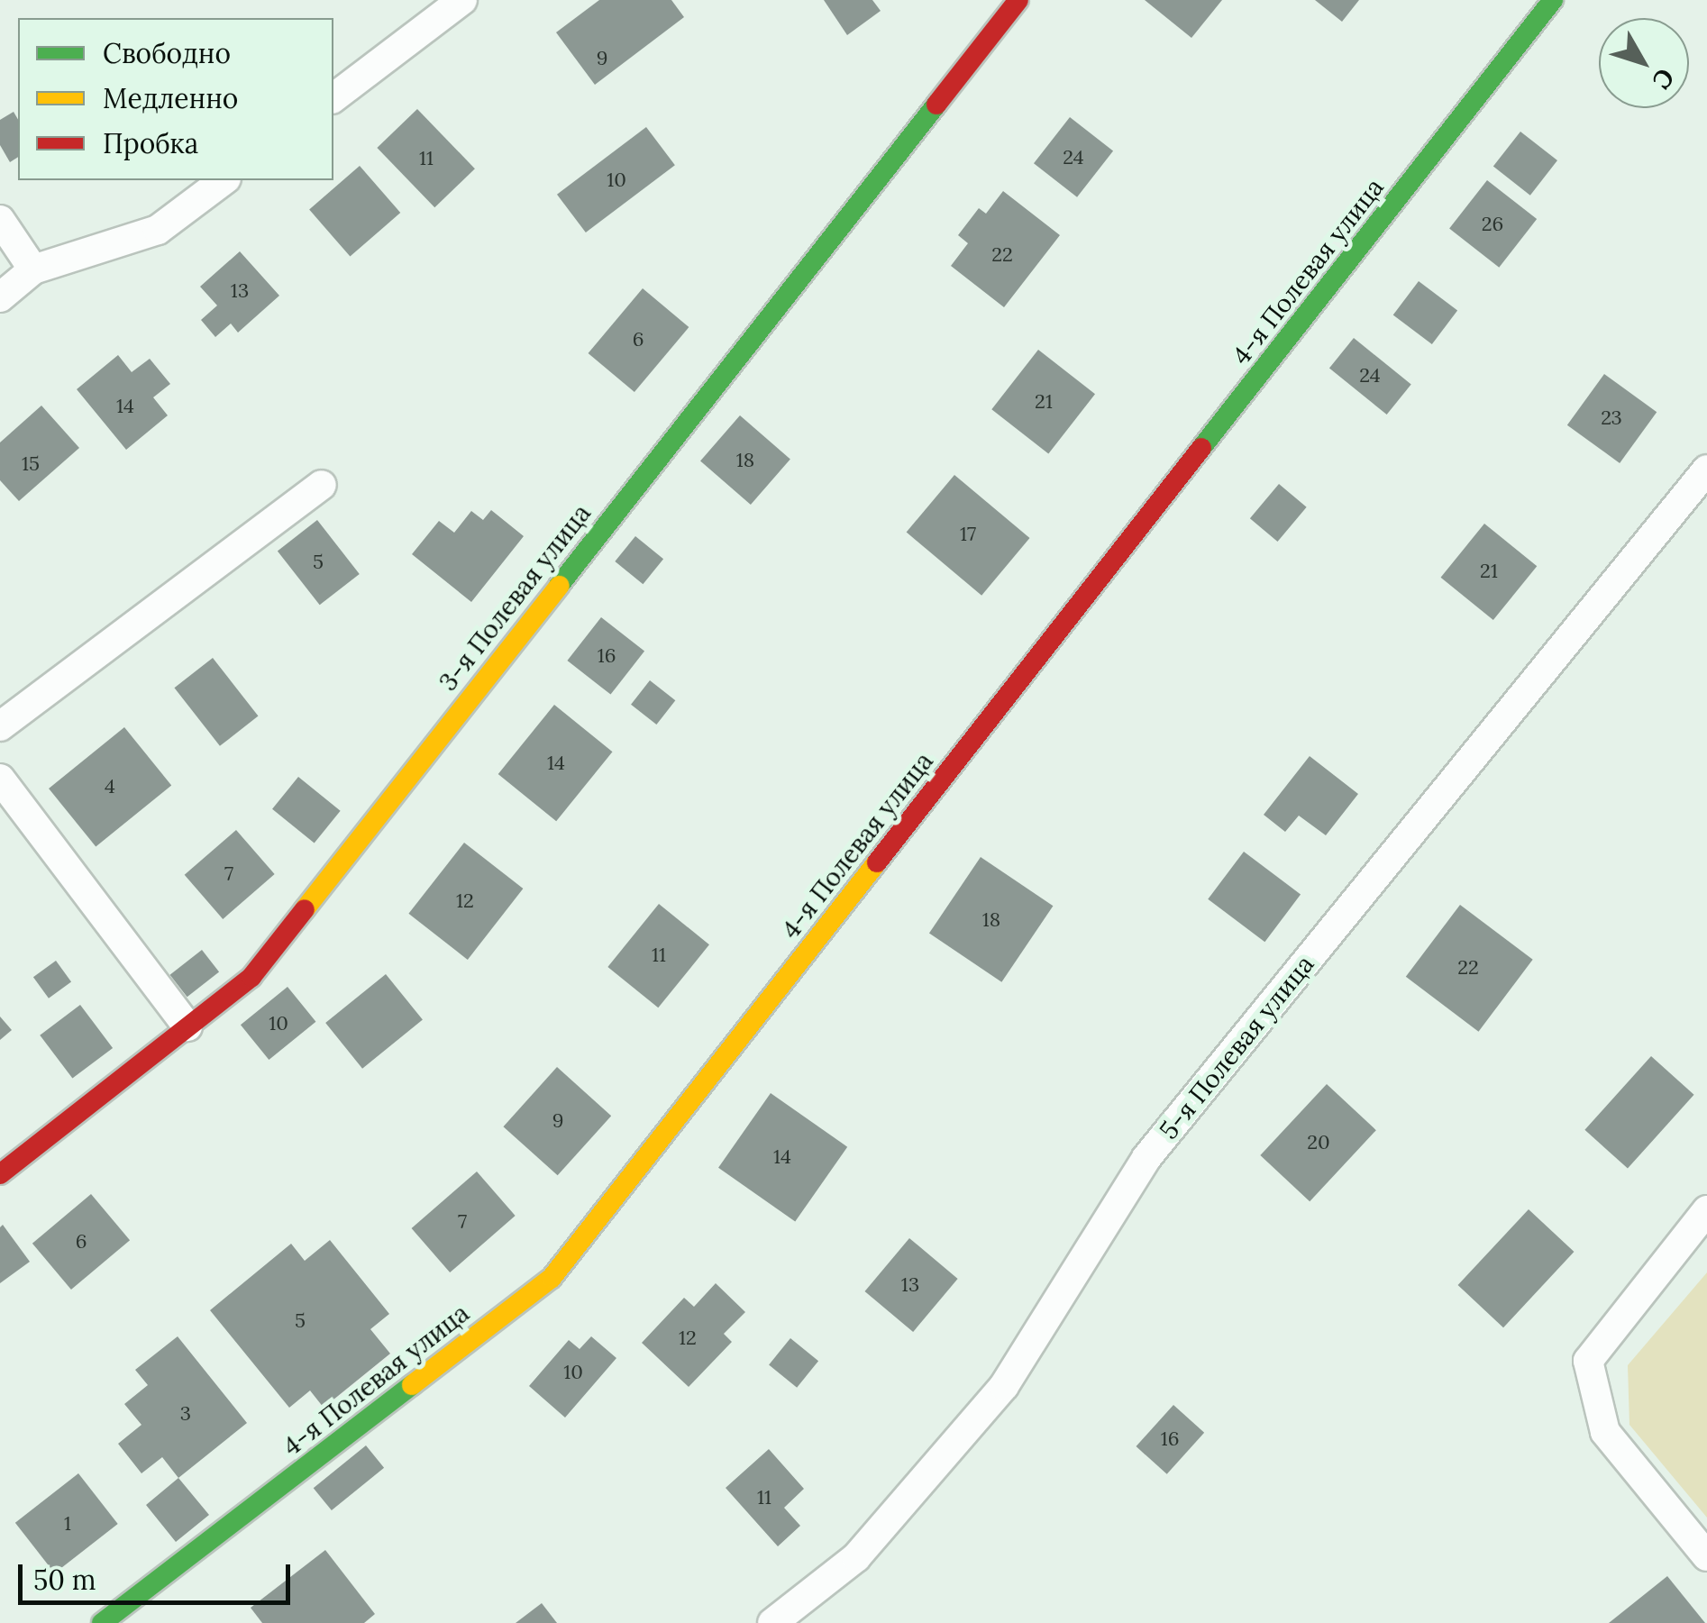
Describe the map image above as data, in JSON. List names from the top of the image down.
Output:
{
  "streets": {
    "street": ["4-я Полевая улица", "3-я Полевая улица", "5-я Полевая улица"]
  },
  "house_numbers": [
    "9",
    "24",
    "11",
    "10",
    "26",
    "22",
    "13",
    "6",
    "24",
    "21",
    "14",
    "23",
    "18",
    "15",
    "17",
    "5",
    "21",
    "16",
    "14",
    "4",
    "7",
    "12",
    "18",
    "11",
    "22",
    "10",
    "9",
    "20",
    "14",
    "7",
    "6",
    "13",
    "5",
    "12",
    "10",
    "3",
    "16",
    "11",
    "1"
  ],
  "legend": ["Свободно", "Медленно", "Пробка"],
  "scale_bar": "50 m",
  "north": "bottom right"
}
